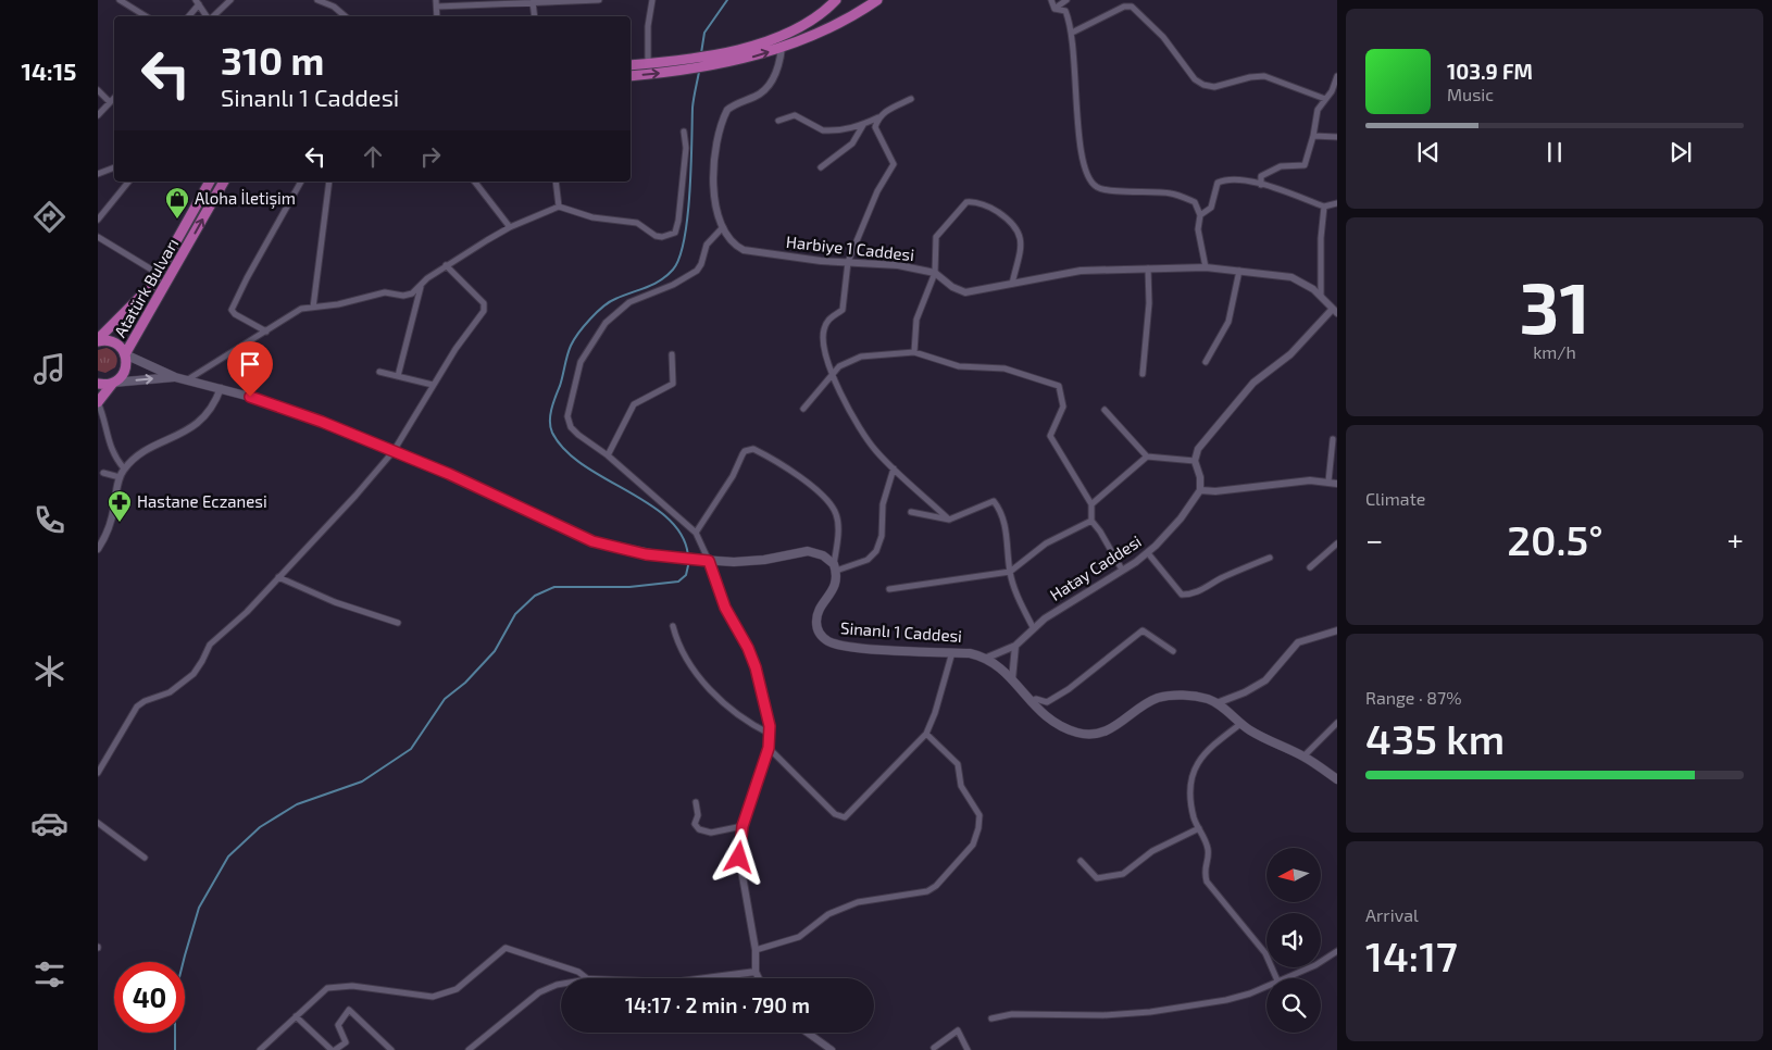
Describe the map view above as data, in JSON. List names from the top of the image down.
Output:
{
  "streets": {
    "highway": ["Atatürk Bulvarı"],
    "main road": ["Sinanlı 1 Caddesi"],
    "street": ["Harbiye 1 Caddesi", "Hatay Caddesi"]
  },
  "crossings": [
    ["Hatay Caddesi", "Sinanlı 1 Caddesi"]
  ],
  "places": {
    "shop": ["Aloha İletişim"],
    "pharmacy": ["Hastane Eczanesi"]
  },
  "north": "left",
  "page": {
    "tabs": "14:15",
    "turn": ["310 m", "Sinanlı 1 Caddesi"],
    "song": ["103.9 FM", "Music"],
    "tile": [
      ["31", "km/h"],
      "Climate",
      ["Range · 87%", "435 km"],
      ["Arrival", "14:17"]
    ],
    "heat": ["−", "20.5°", "+"],
    "limit": "40",
    "trip": "14:17 · 2 min · 790 m"
  }
}
